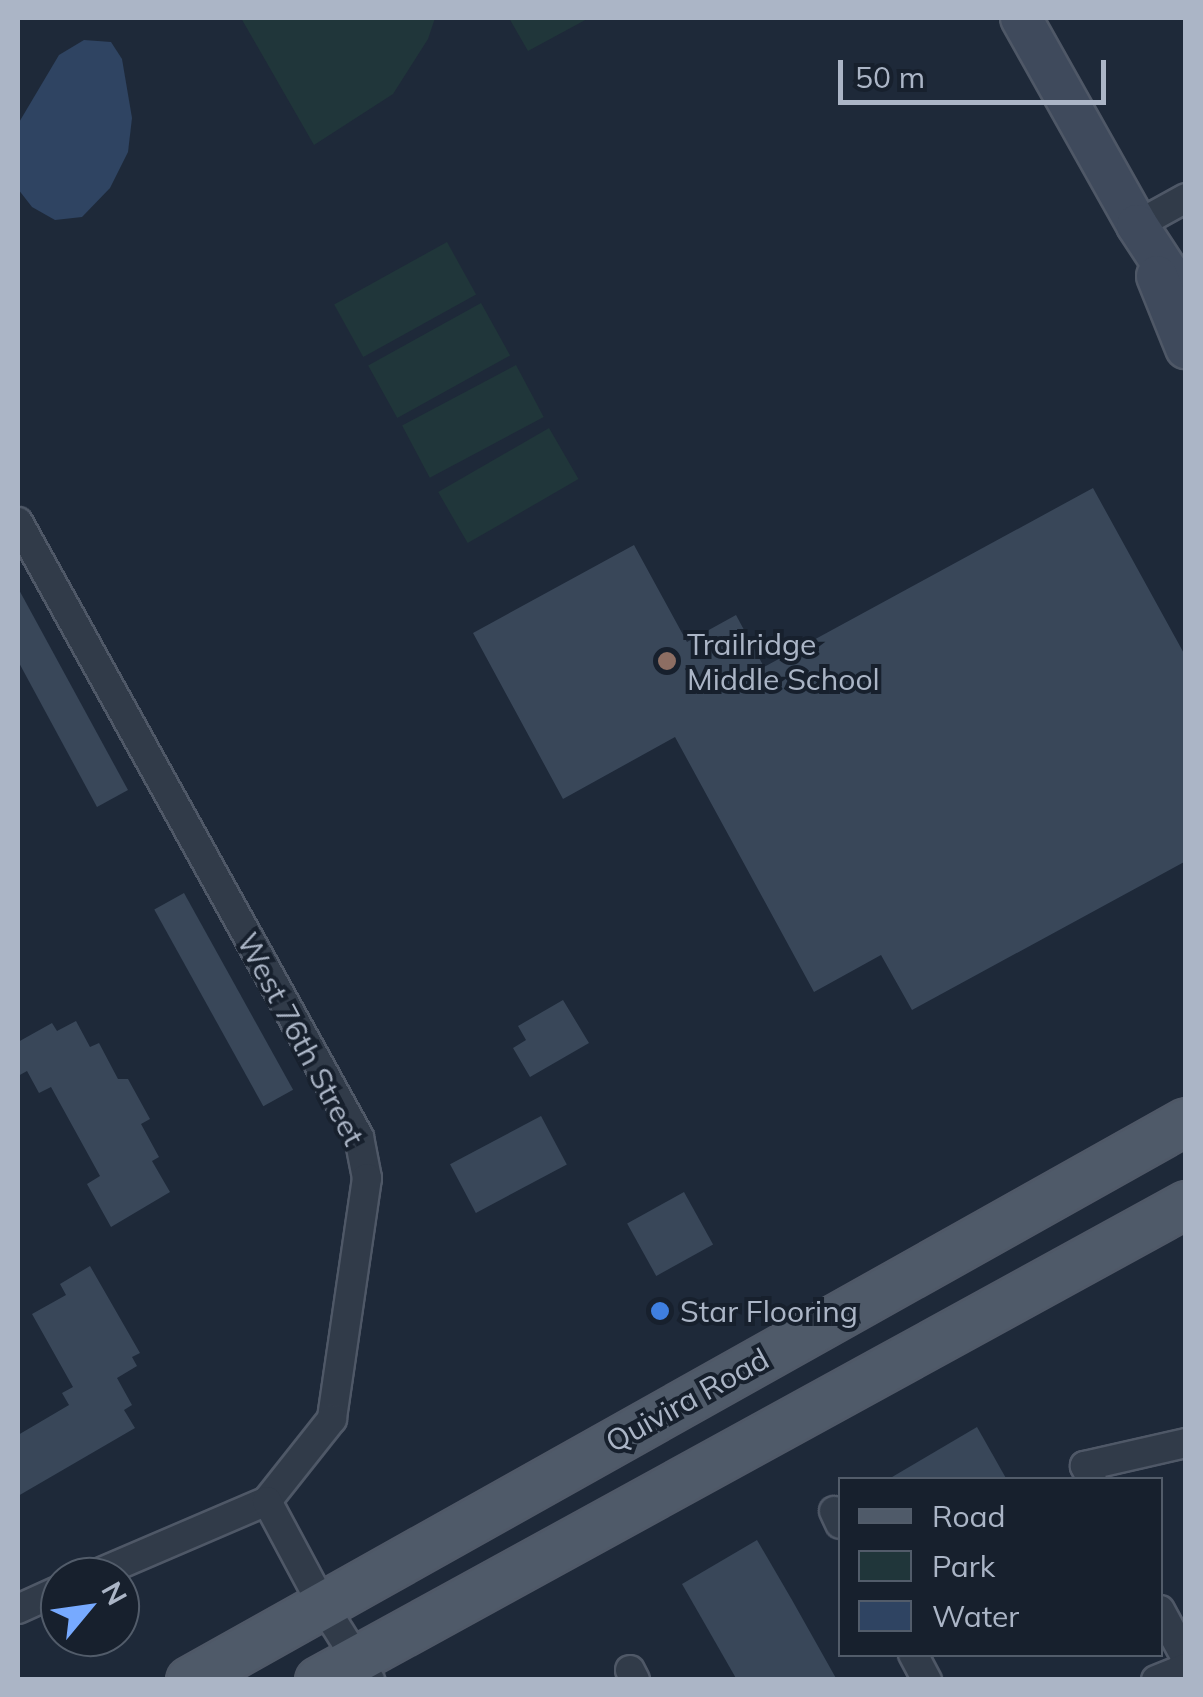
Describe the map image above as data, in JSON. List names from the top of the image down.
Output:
{
  "streets": {
    "main road": ["Quivira Road"],
    "street": ["West 76th Street"]
  },
  "places": ["Trailridge Middle School", "Star Flooring"],
  "legend": ["Road", "Park", "Water"],
  "scale_bar": "50 m",
  "north": "top right"
}
